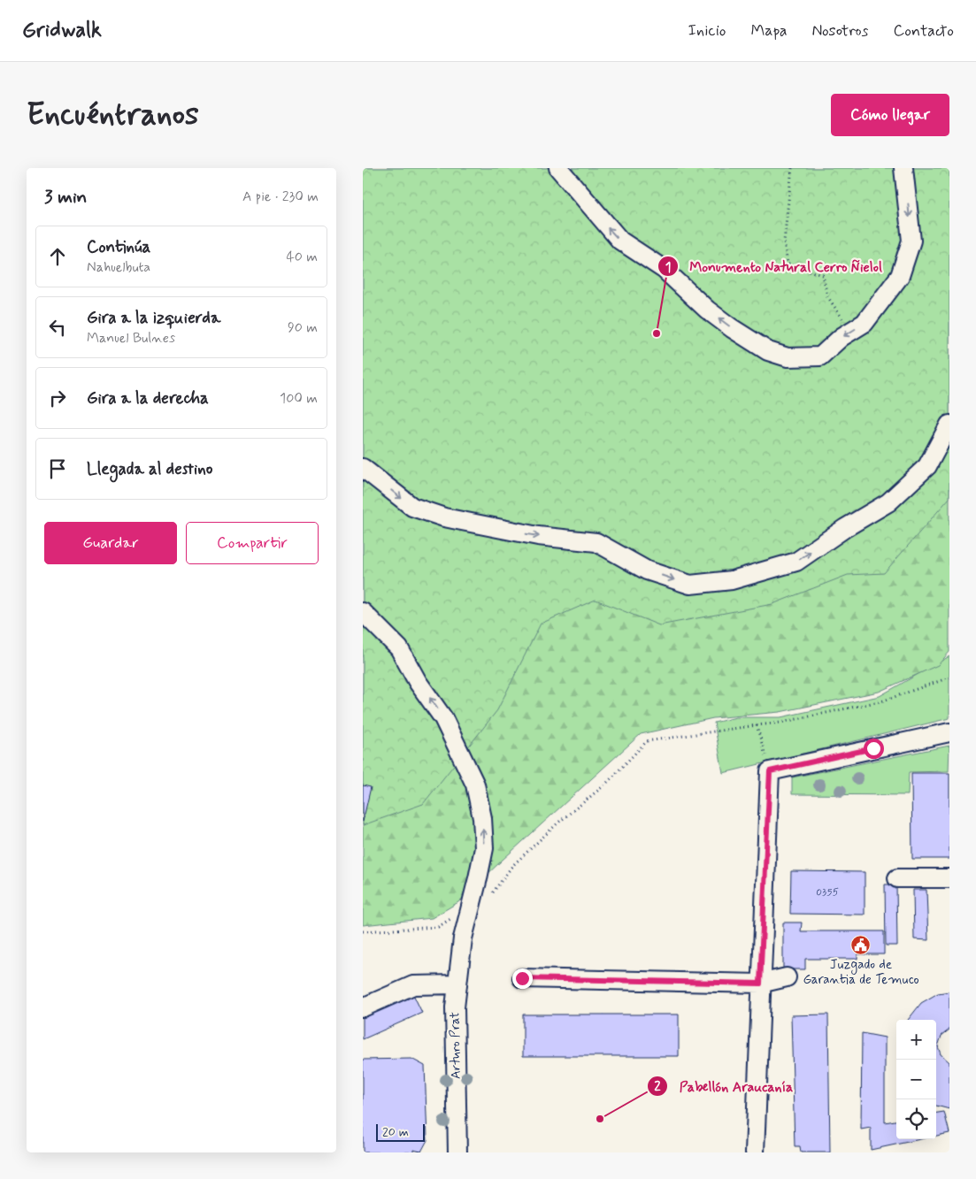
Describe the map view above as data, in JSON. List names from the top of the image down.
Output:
{
  "streets": {
    "street": ["Arturo Prat"]
  },
  "one_way": ["Arturo Prat"],
  "places": {
    "other": ["Monumento Natural Cerro Ñielol", "Pabellón Araucanía"],
    "public building": ["Juzgado de Garantia de Temuco"]
  },
  "house_numbers": ["0355"],
  "scale_bar": "20 m",
  "page": {
    "header": "Gridwalk",
    "nav": [
      "Inicio",
      "Mapa",
      "Nosotros",
      "Contacto"
    ],
    "buttons": [
      "Cómo llegar",
      ["Guardar", "Compartir"]
    ],
    "title": "Encuéntranos",
    "heading": ["3 min", "A pie · 230 m"],
    "list": [
      ["Continúa", "Nahuelbuta", "40 m"],
      ["Gira a la izquierda", "Manuel Bulnes", "90 m"],
      ["Gira a la derecha", "100 m"],
      "Llegada al destino"
    ],
    "map_buttons": ["+", "−"],
    "scale": "20 m"
  }
}
